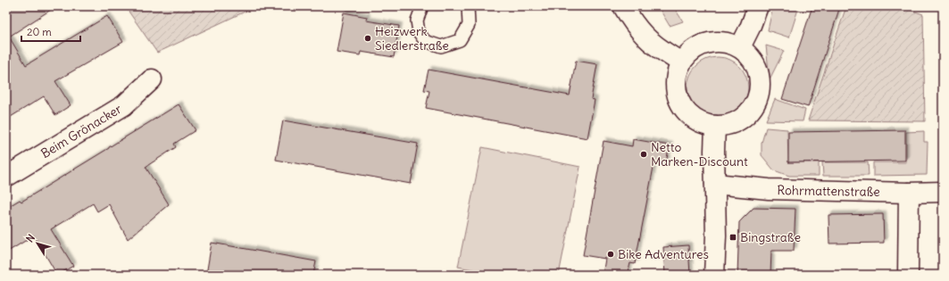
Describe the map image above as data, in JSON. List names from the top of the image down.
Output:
{
  "streets": {
    "street": ["Beim Grönacker", "Rohrmattenstraße"]
  },
  "places": {
    "other": ["Heizwerk Siedlerstraße", "Netto Marken-Discount", "Bike Adventures"],
    "transit": ["Bingstraße"]
  },
  "scale_bar": "20 m",
  "north": "top left"
}
